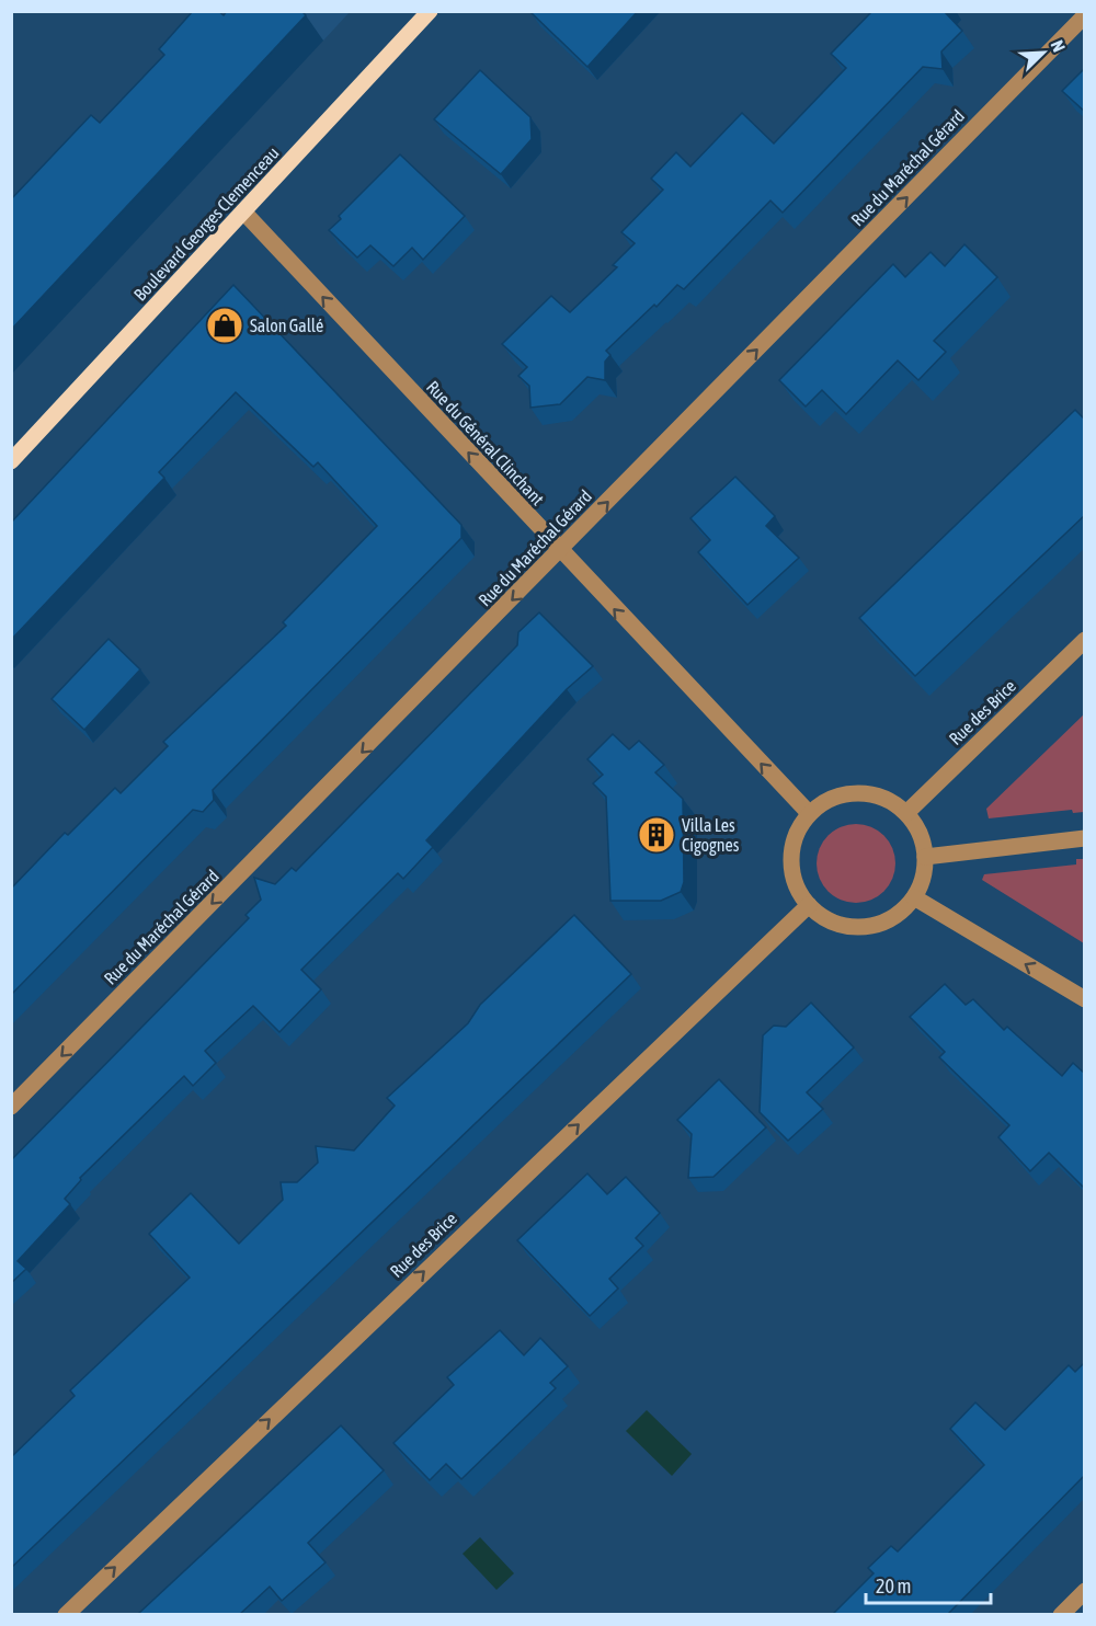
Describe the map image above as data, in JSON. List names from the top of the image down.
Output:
{
  "streets": {
    "main road": ["Boulevard Georges Clemenceau"],
    "street": ["Rue du Maréchal Gérard", "Rue du Général Clinchant", "Rue des Brice"]
  },
  "crossings": [
    ["Rue du Maréchal Gérard", "Rue du Général Clinchant"],
    ["Boulevard Georges Clemenceau", "Rue du Général Clinchant"],
    ["Rue du Général Clinchant", "Rue des Brice"]
  ],
  "one_way": ["Rue du Général Clinchant", "Rue des Brice"],
  "places": {
    "shop": ["Salon Gallé"],
    "building": ["Villa Les Cigognes"]
  },
  "scale_bar": "20 m",
  "north": "top right"
}
